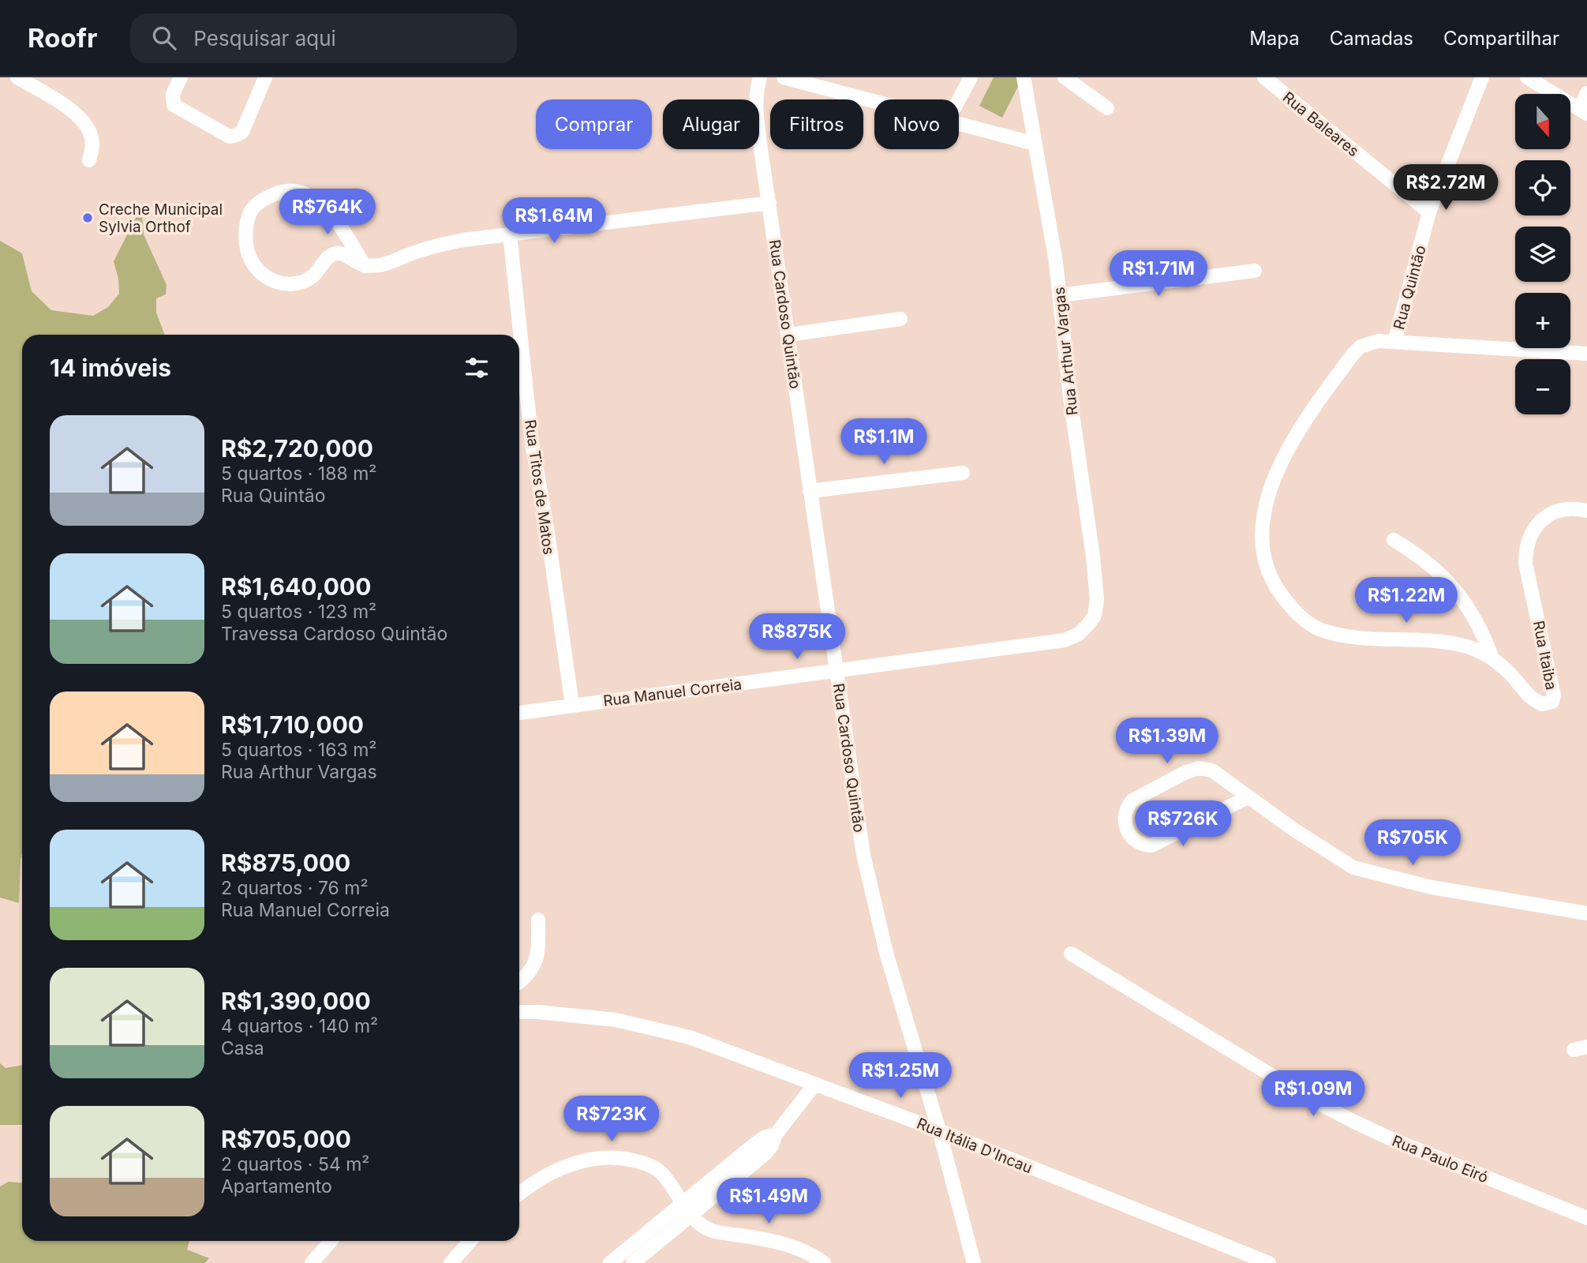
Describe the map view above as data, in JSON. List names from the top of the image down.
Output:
{
  "streets": {
    "street": [
      "Rua Baleares",
      "Rua Quintão",
      "Rua Cardoso Quintão",
      "Rua Arthur Vargas",
      "Rua Titos de Matos",
      "Rua Itaiba",
      "Rua Manuel Correia",
      "Rua Itália D'Incau",
      "Rua Paulo Eiró"
    ]
  },
  "crossings": [
    ["Rua Baleares", "Rua Quintão"],
    ["Rua Quintão", "Rua Itaiba"],
    ["Rua Cardoso Quintão", "Rua Manuel Correia"],
    ["Rua Cardoso Quintão", "Rua Itália D'Incau"],
    ["Rua Arthur Vargas", "Rua Manuel Correia"],
    ["Rua Titos de Matos", "Rua Manuel Correia"]
  ],
  "places": ["Creche Municipal Sylvia Orthof"],
  "north": "bottom",
  "page": {
    "header": "Roofr",
    "search": "Pesquisar aqui",
    "nav": ["Mapa", "Camadas", "Compartilhar"],
    "map_buttons": ["+", "−"],
    "chip": [
      "Comprar",
      "Alugar",
      "Filtros",
      "Novo"
    ],
    "price": [
      "R$2.72M",
      "R$764K",
      "R$1.64M",
      "R$1.71M",
      "R$1.1M",
      "R$1.22M",
      "R$875K",
      "R$1.39M",
      "R$726K",
      "R$705K",
      "R$1.25M",
      "R$1.09M",
      "R$723K",
      "R$1.49M"
    ],
    "heading": "14 imóveis",
    "list": [
      {
        "name": "R$2,720,000",
        "note": "5 quartos · 188 m² · Rua Quintão"
      },
      {
        "name": "R$1,640,000",
        "note": "5 quartos · 123 m² · Travessa Cardoso Quintão"
      },
      {
        "name": "R$1,710,000",
        "note": "5 quartos · 163 m² · Rua Arthur Vargas"
      },
      {
        "name": "R$875,000",
        "note": "2 quartos · 76 m² · Rua Manuel Correia"
      },
      {
        "name": "R$1,390,000",
        "note": "4 quartos · 140 m² · Casa"
      },
      {
        "name": "R$705,000",
        "note": "2 quartos · 54 m² · Apartamento"
      }
    ]
  }
}
